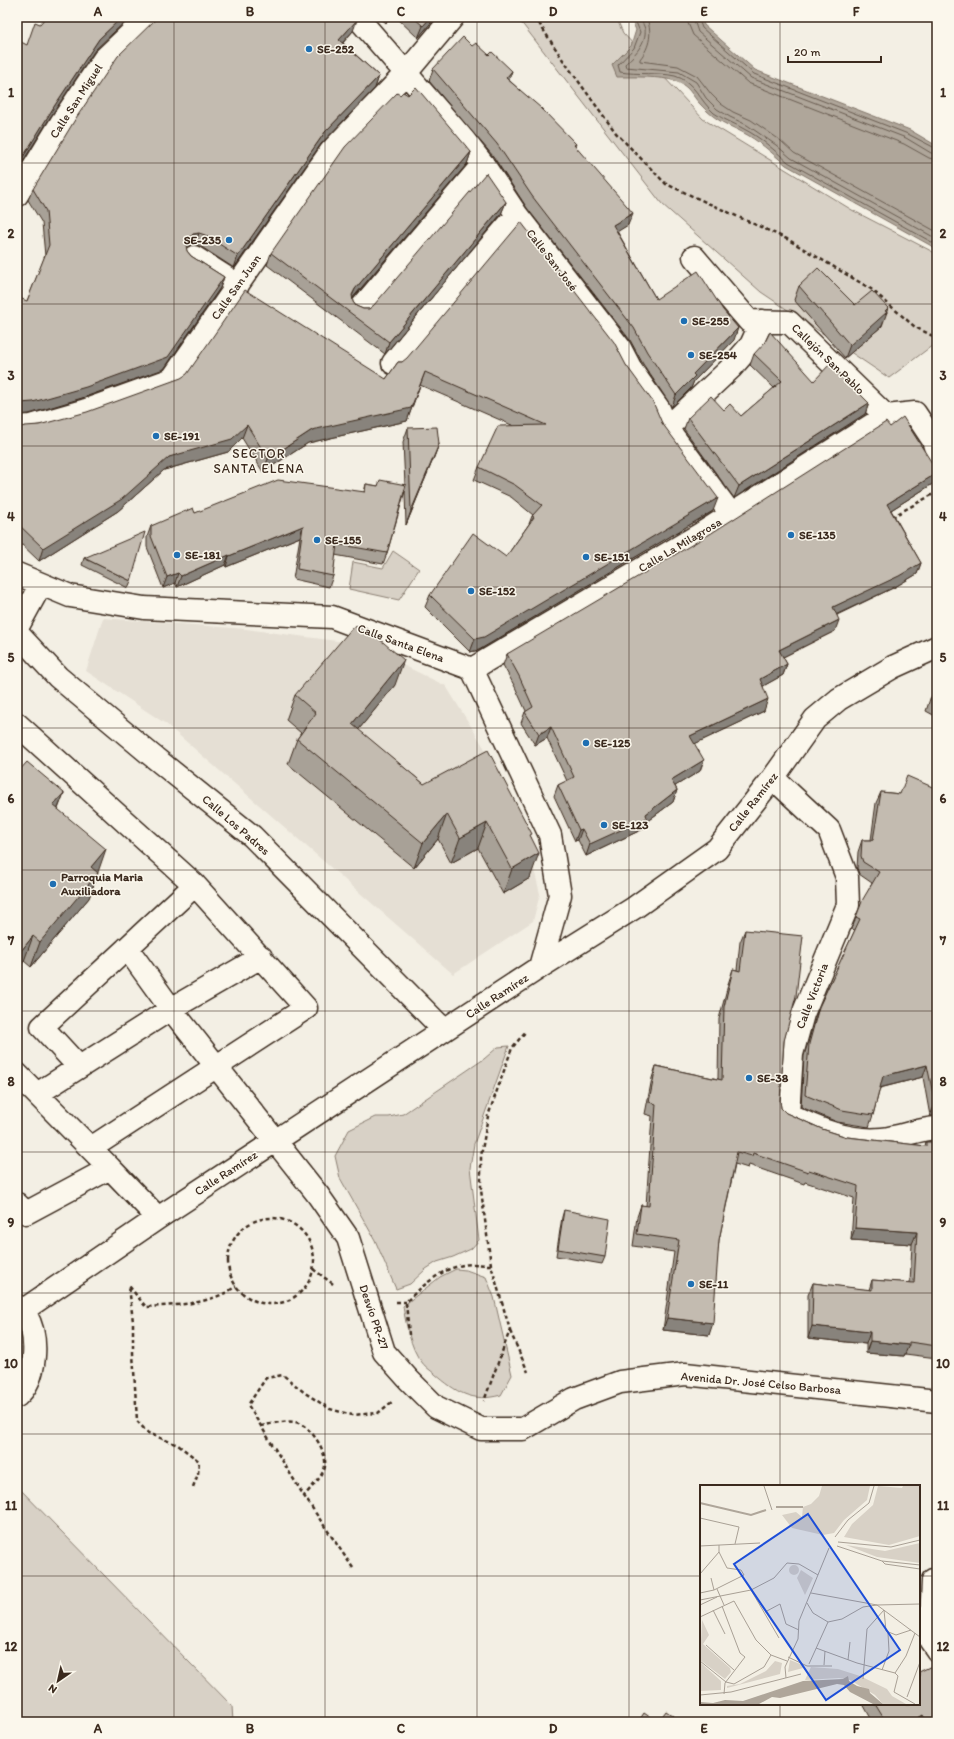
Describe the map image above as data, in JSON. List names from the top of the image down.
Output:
{
  "streets": {
    "street": [
      "Calle San Miguel",
      "Calle San José",
      "Calle San Juan",
      "Callejón San Pablo",
      "Calle La Milagrosa",
      "Calle Santa Elena",
      "Calle Ramírez",
      "Calle Los Padres",
      "Calle Victoria",
      "Desvío PR-27",
      "Avenida Dr. José Celso Barbosa"
    ]
  },
  "crossings": [
    ["Calle San José", "Calle San Juan"],
    ["Calle San José", "Calle La Milagrosa"],
    ["Callejón San Pablo", "Calle La Milagrosa"],
    ["Calle La Milagrosa", "Calle Santa Elena"],
    ["Calle Ramírez", "Calle Los Padres"],
    ["Calle Ramírez", "Calle Victoria"],
    ["Calle Ramírez", "Desvío PR-27"],
    ["Desvío PR-27", "Avenida Dr. José Celso Barbosa"]
  ],
  "districts": ["SECTOR SANTA ELENA"],
  "places": [
    "SE-252",
    "SE-235",
    "SE-255",
    "SE-254",
    "SE-191",
    "SE-135",
    "SE-155",
    "SE-181",
    "SE-151",
    "SE-152",
    "SE-125",
    "SE-123",
    "Parroquia Maria Auxiliadora",
    "SE-38",
    "SE-11"
  ],
  "scale_bar": "20 m",
  "north": "bottom left",
  "grid": {
    "columns": [
      "A",
      "B",
      "C",
      "D",
      "E",
      "F"
    ],
    "rows": [
      "1",
      "2",
      "3",
      "4",
      "5",
      "6",
      "7",
      "8",
      "9",
      "10",
      "11",
      "12"
    ]
  }
}
